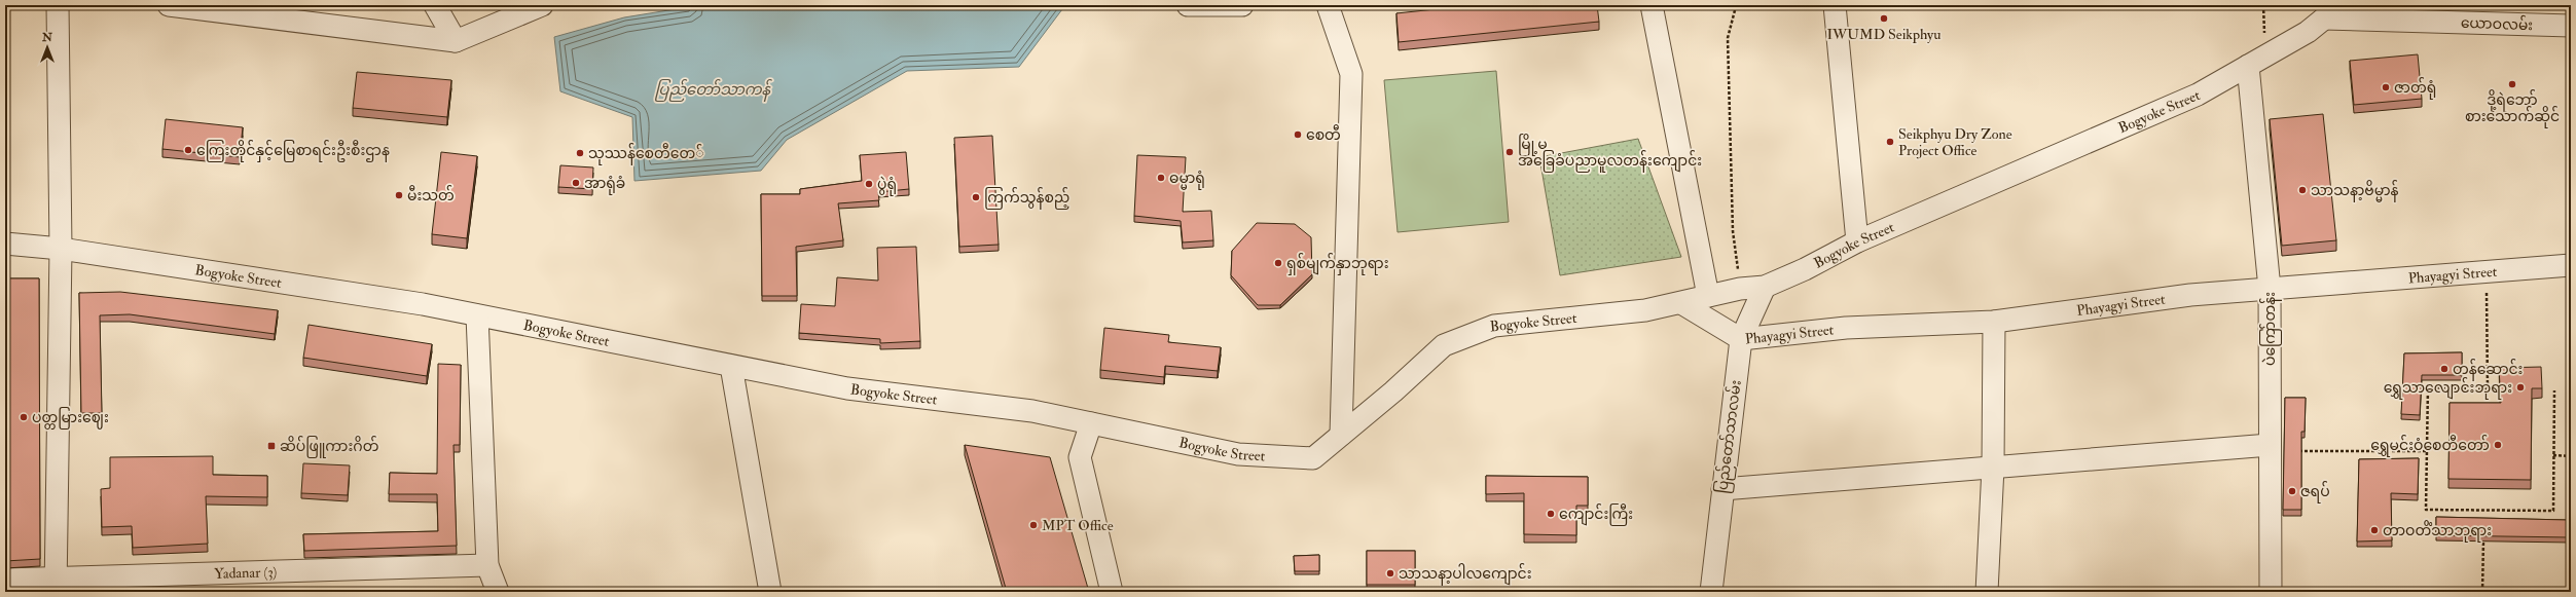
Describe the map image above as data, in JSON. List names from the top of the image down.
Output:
{
  "streets": {
    "street": [
      "ယောဝလမ်း",
      "Bogyoke Street",
      "Phayagyi Street",
      "ပဲကြော်တန်း",
      "ပြည်တော်သာလမ်း",
      "Yadanar (3)"
    ]
  },
  "crossings": [
    ["ယောဝလမ်း", "Bogyoke Street"],
    ["Bogyoke Street", "Phayagyi Street"],
    ["Bogyoke Street", "ပဲကြော်တန်း"],
    ["Bogyoke Street", "ပြည်တော်သာလမ်း"],
    ["Phayagyi Street", "ပဲကြော်တန်း"],
    ["Phayagyi Street", "ပြည်တော်သာလမ်း"]
  ],
  "water": ["ပြည်တော်သာကန်"],
  "places": {
    "other": [
      "IWUMD Seikphyu",
      "ဒို့ရဲဘော် စားသောက်ဆိုင်",
      "ဇာတ်ရုံ",
      "စေတီ",
      "Seikphyu Dry Zone Project Office",
      "ကြေးတိုင်နှင့်မြေစာရင်းဦးစီးဌာန",
      "မြို့မ အခြေခံပညာမူလတန်းကျောင်း",
      "သုဿန်စေတီတေ်",
      "ဓမ္မာရုံ",
      "အာရုံခံ",
      "ပွဲရုံ",
      "သာသနာ့ဗိမ္မာန်",
      "မီးသတ်",
      "ကြက်သွန်စည့်",
      "ရှစ်မျက်နှာဘုရား",
      "တန်ဆောင်း",
      "ရွှေသာလျောင်းဘုရား",
      "ပတ္တမြားဈေး",
      "ရွှေမင်းဝံစေတီတော်",
      "ဇရပ်",
      "ကျောင်းကြီး",
      "MPT Office",
      "တာဝတိံသာဘုရား",
      "သာသနာ့ပါလကျောင်း"
    ],
    "transit": ["ဆိပ်ဖြူကားဂိတ်"]
  },
  "north": "top"
}
